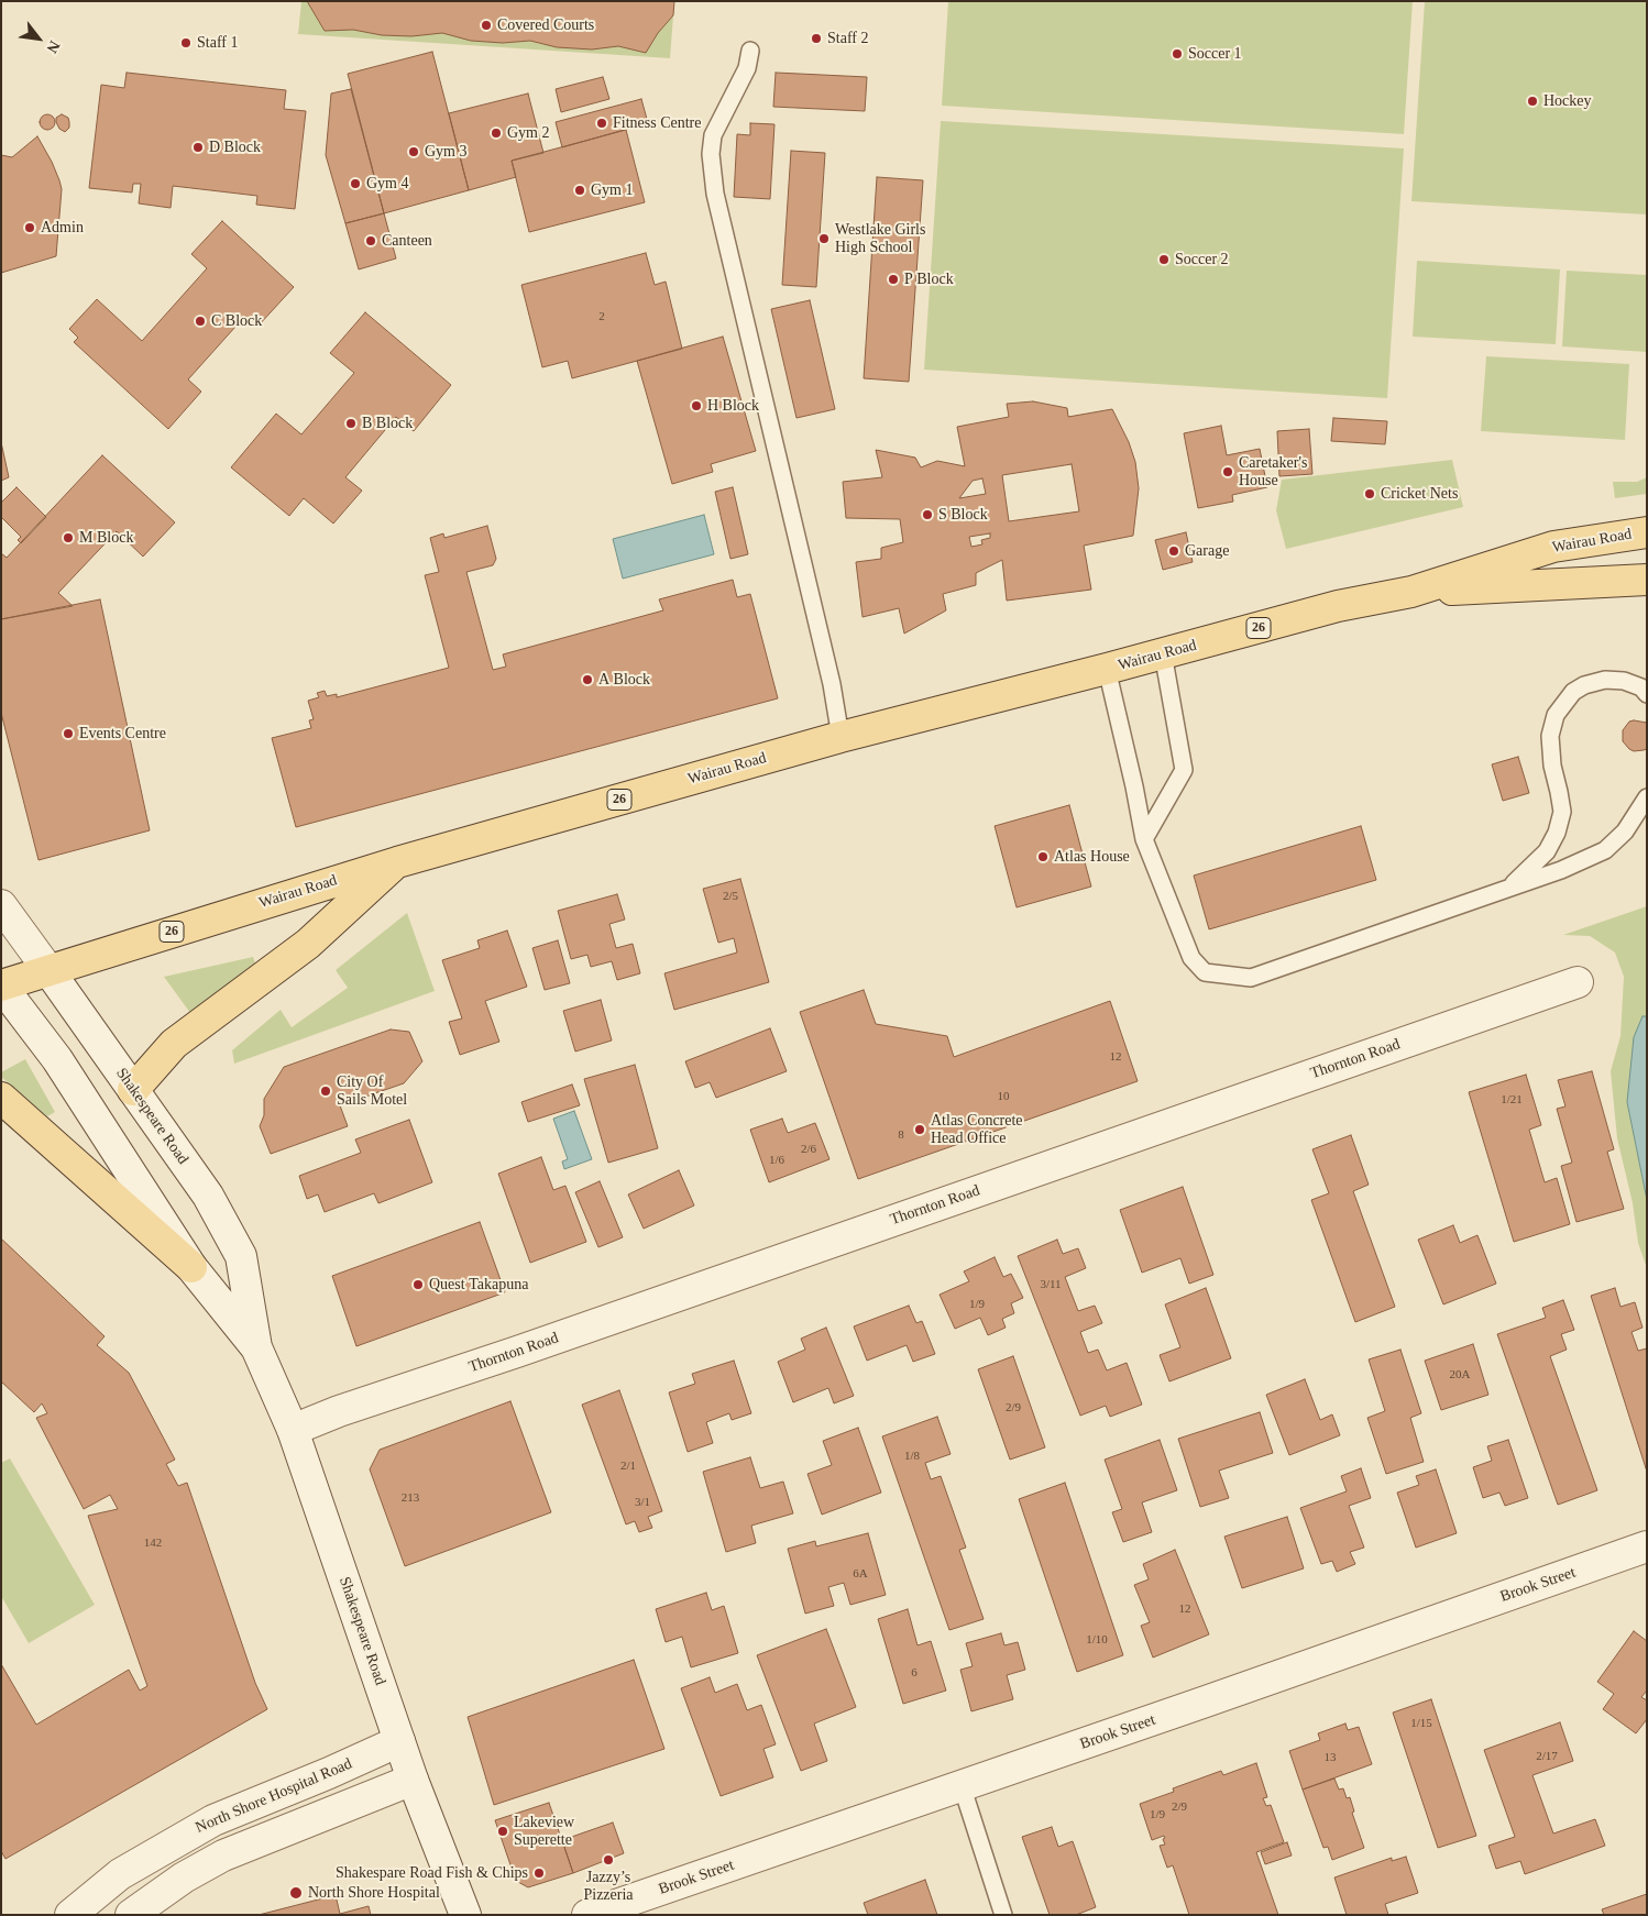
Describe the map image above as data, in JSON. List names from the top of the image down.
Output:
{
  "streets": {
    "main road": ["Wairau Road", "26"],
    "street": [
      "Thornton Road",
      "Shakespeare Road",
      "Brook Street",
      "North Shore Hospital Road"
    ]
  },
  "crossings": [
    ["Wairau Road", "26"],
    ["Wairau Road", "Shakespeare Road"],
    ["26", "Shakespeare Road"],
    ["Thornton Road", "Shakespeare Road"],
    ["Shakespeare Road", "North Shore Hospital Road"]
  ],
  "places": [
    "Covered Courts",
    "Staff 2",
    "Staff 1",
    "Soccer 1",
    "Hockey",
    "Fitness Centre",
    "Gym 2",
    "D Block",
    "Gym 3",
    "Gym 4",
    "Gym 1",
    "Admin",
    "Westlake Girls High School",
    "Canteen",
    "Soccer 2",
    "P Block",
    "C Block",
    "H Block",
    "B Block",
    "Caretaker's House",
    "Cricket Nets",
    "S Block",
    "M Block",
    "Garage",
    "A Block",
    "Events Centre",
    "Atlas House",
    "City Of Sails Motel",
    "Atlas Concrete Head Office",
    "Quest Takapuna",
    "Lakeview Superette",
    "Jazzy’s Pizzeria",
    "Shakespare Road Fish & Chips",
    "North Shore Hospital"
  ],
  "house_numbers": [
    "2",
    "2/5",
    "12",
    "10",
    "1/21",
    "8",
    "2/6",
    "1/6",
    "3/11",
    "1/9",
    "20A",
    "2/9",
    "1/8",
    "2/1",
    "213",
    "3/1",
    "142",
    "6A",
    "12",
    "1/10",
    "6",
    "1/15",
    "2/17",
    "13",
    "2/9",
    "1/9"
  ],
  "north": "bottom right"
}
